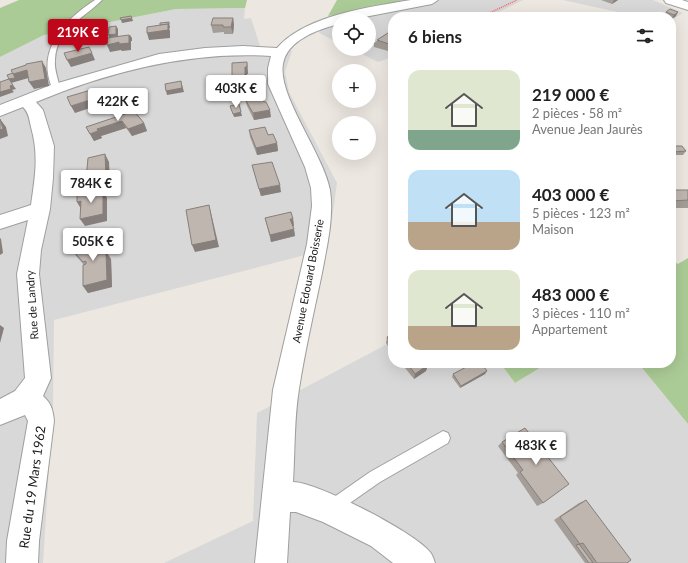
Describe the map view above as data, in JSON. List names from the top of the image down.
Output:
{
  "streets": {
    "street": ["Avenue Edouard Boisserie", "Rue de Landry", "Rue du 19 Mars 1962"]
  },
  "crossings": [
    ["Rue de Landry", "Rue du 19 Mars 1962"]
  ],
  "page": {
    "map_buttons": ["+", "−"],
    "heading": "6 biens",
    "price": [
      "219K €",
      "403K €",
      "422K €",
      "784K €",
      "505K €",
      "483K €"
    ],
    "list": [
      {
        "name": "219 000 €",
        "note": "2 pièces · 58 m² · Avenue Jean Jaurès"
      },
      {
        "name": "403 000 €",
        "note": "5 pièces · 123 m² · Maison"
      },
      {
        "name": "483 000 €",
        "note": "3 pièces · 110 m² · Appartement"
      }
    ]
  }
}
